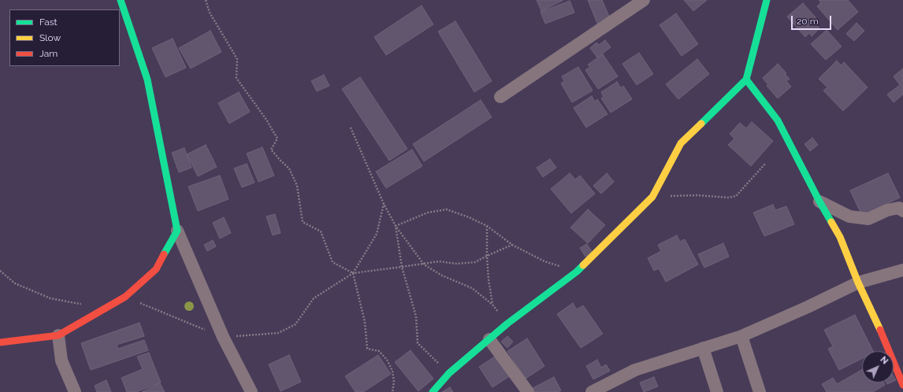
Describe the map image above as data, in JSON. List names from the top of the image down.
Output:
{
  "legend": ["Fast", "Slow", "Jam"],
  "scale_bar": "20 m",
  "north": "top right"
}
